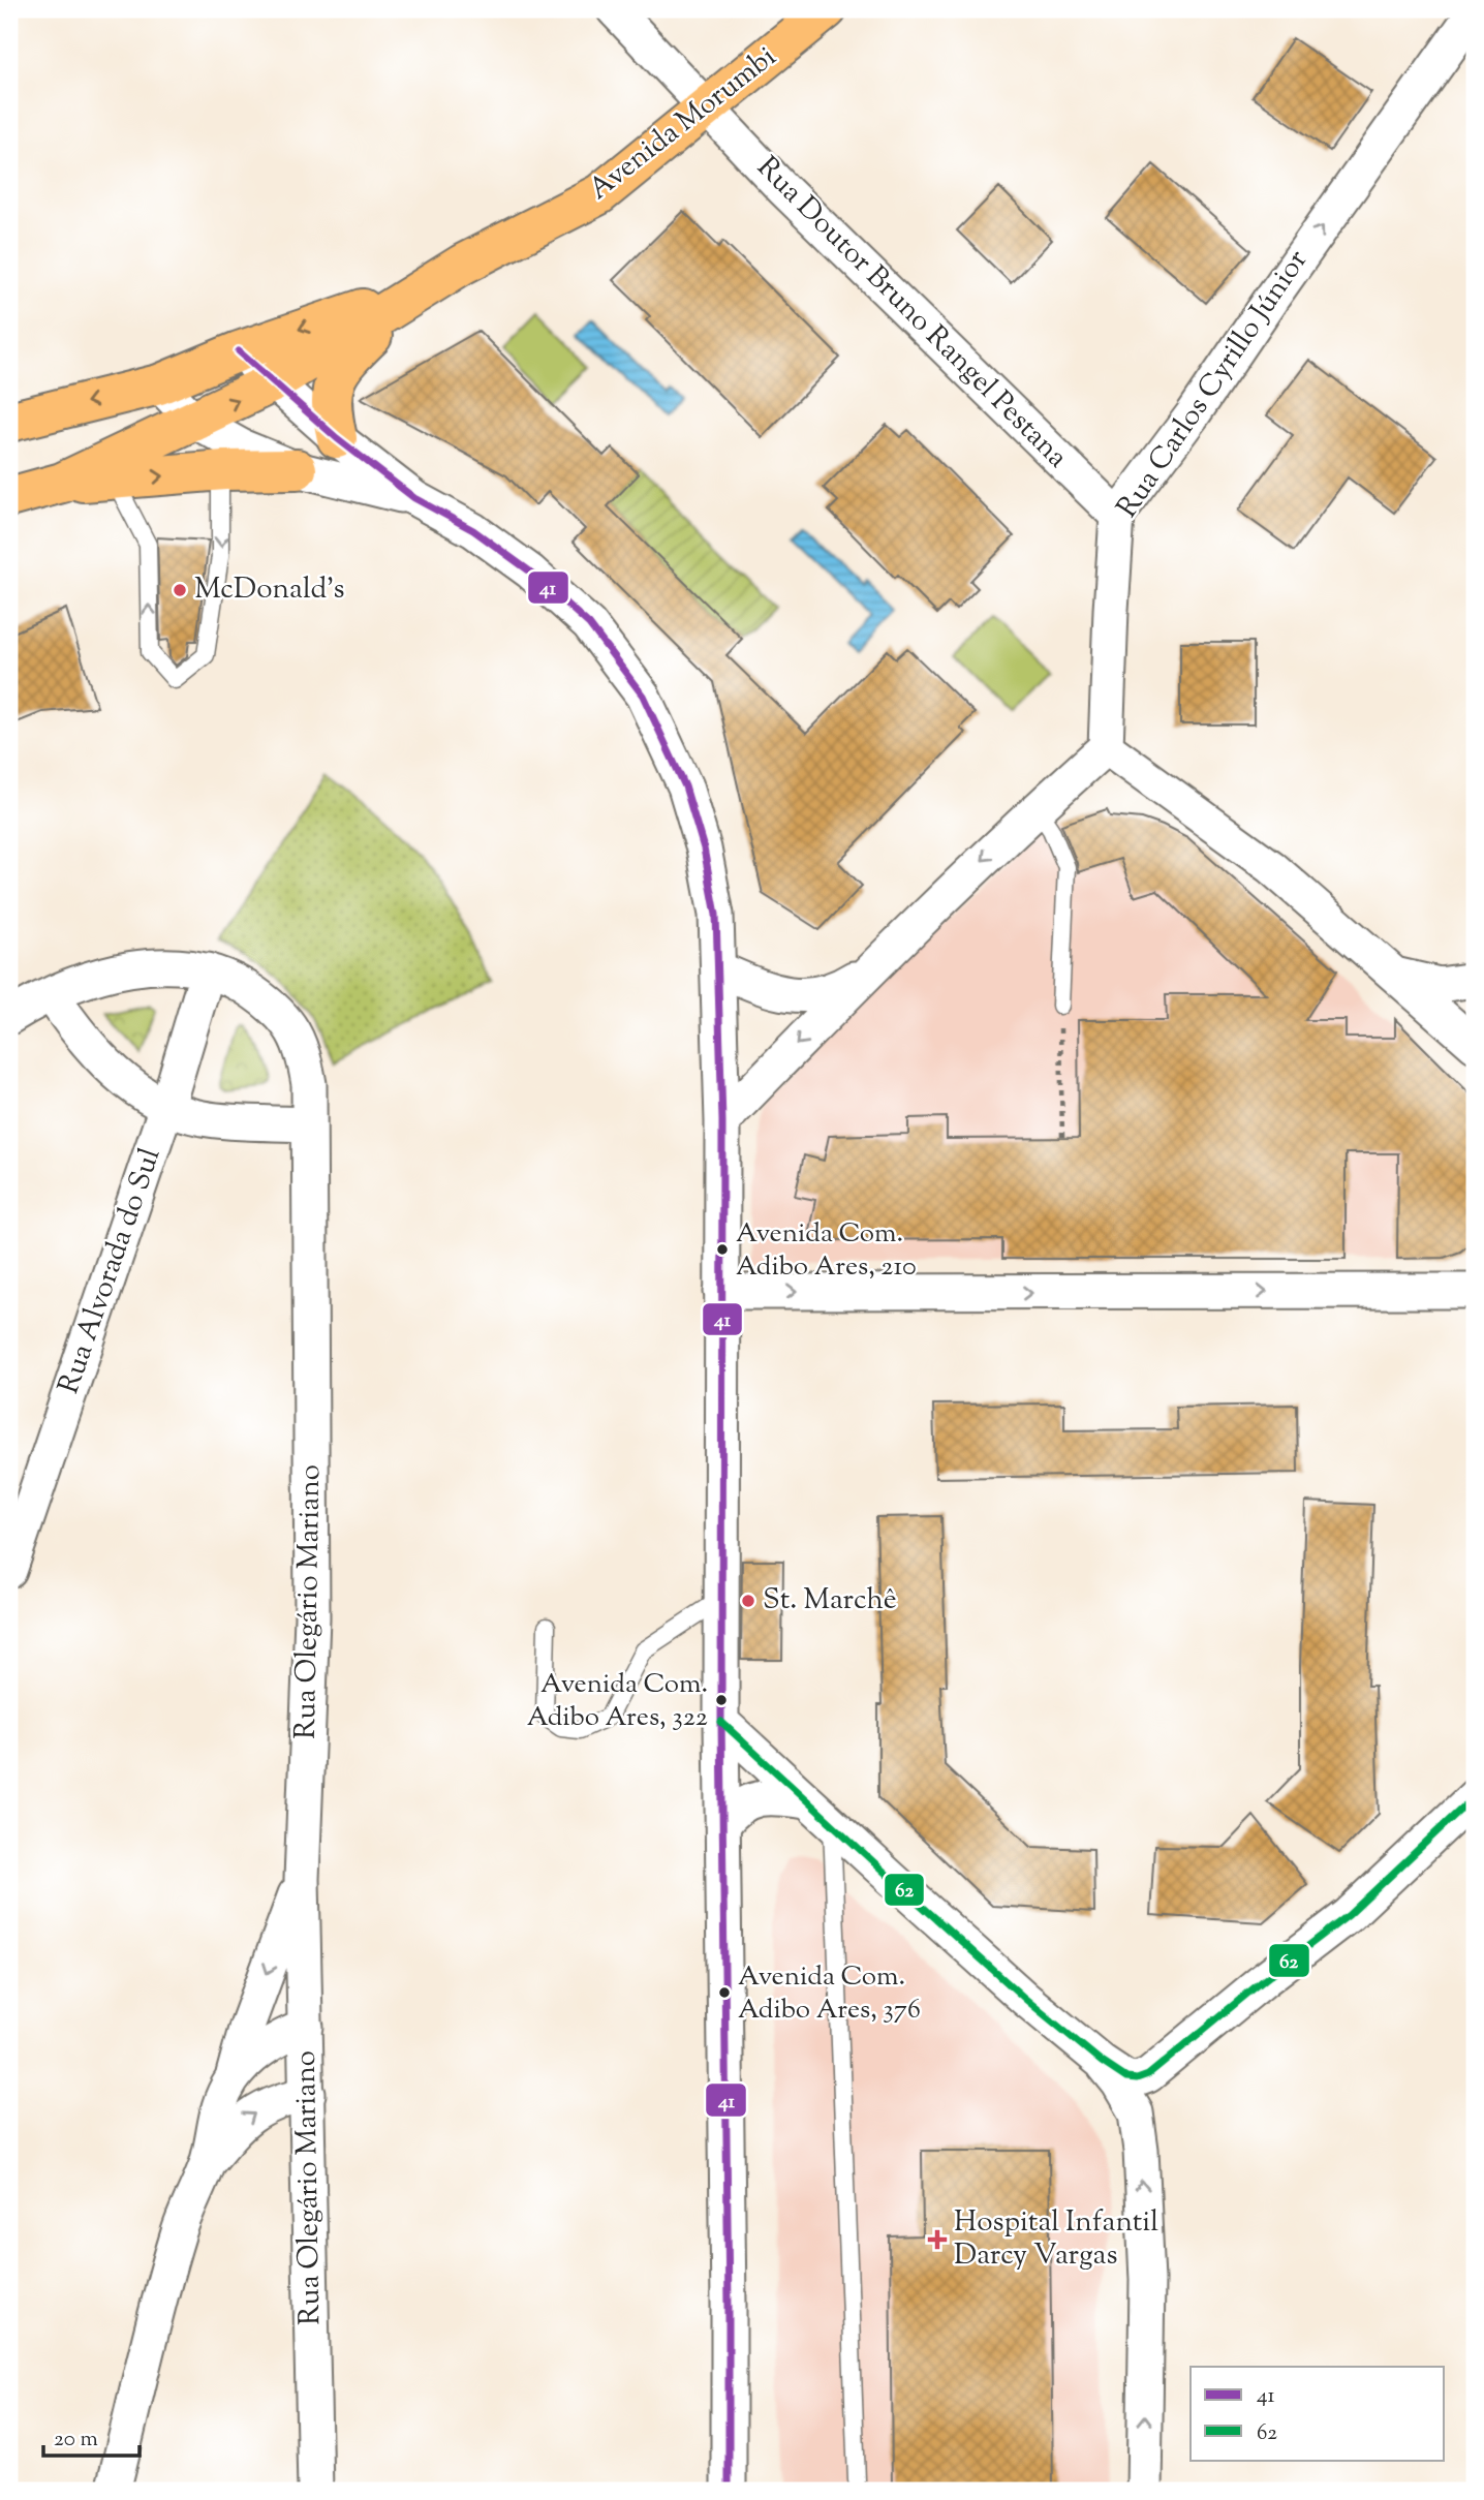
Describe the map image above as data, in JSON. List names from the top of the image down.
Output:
{
  "streets": {
    "main road": ["Avenida Morumbi"],
    "street": [
      "Rua Doutor Bruno Rangel Pestana",
      "Rua Carlos Cyrillo Júnior",
      "Rua Alvorada do Sul",
      "Rua Olegário Mariano"
    ]
  },
  "crossings": [
    ["Avenida Morumbi", "Rua Doutor Bruno Rangel Pestana"],
    ["Rua Doutor Bruno Rangel Pestana", "Rua Carlos Cyrillo Júnior"],
    ["Rua Alvorada do Sul", "Rua Olegário Mariano"]
  ],
  "one_way": ["Rua Carlos Cyrillo Júnior"],
  "places": {
    "other": [
      "McDonald's",
      "Avenida Com. Adibo Ares, 210",
      "St. Marchê",
      "Avenida Com. Adibo Ares, 322",
      "Avenida Com. Adibo Ares, 376"
    ],
    "health": ["Hospital Infantil Darcy Vargas"]
  },
  "lines": ["transit line 41", "transit line 62"],
  "legend": ["41", "62"],
  "scale_bar": "20 m"
}
